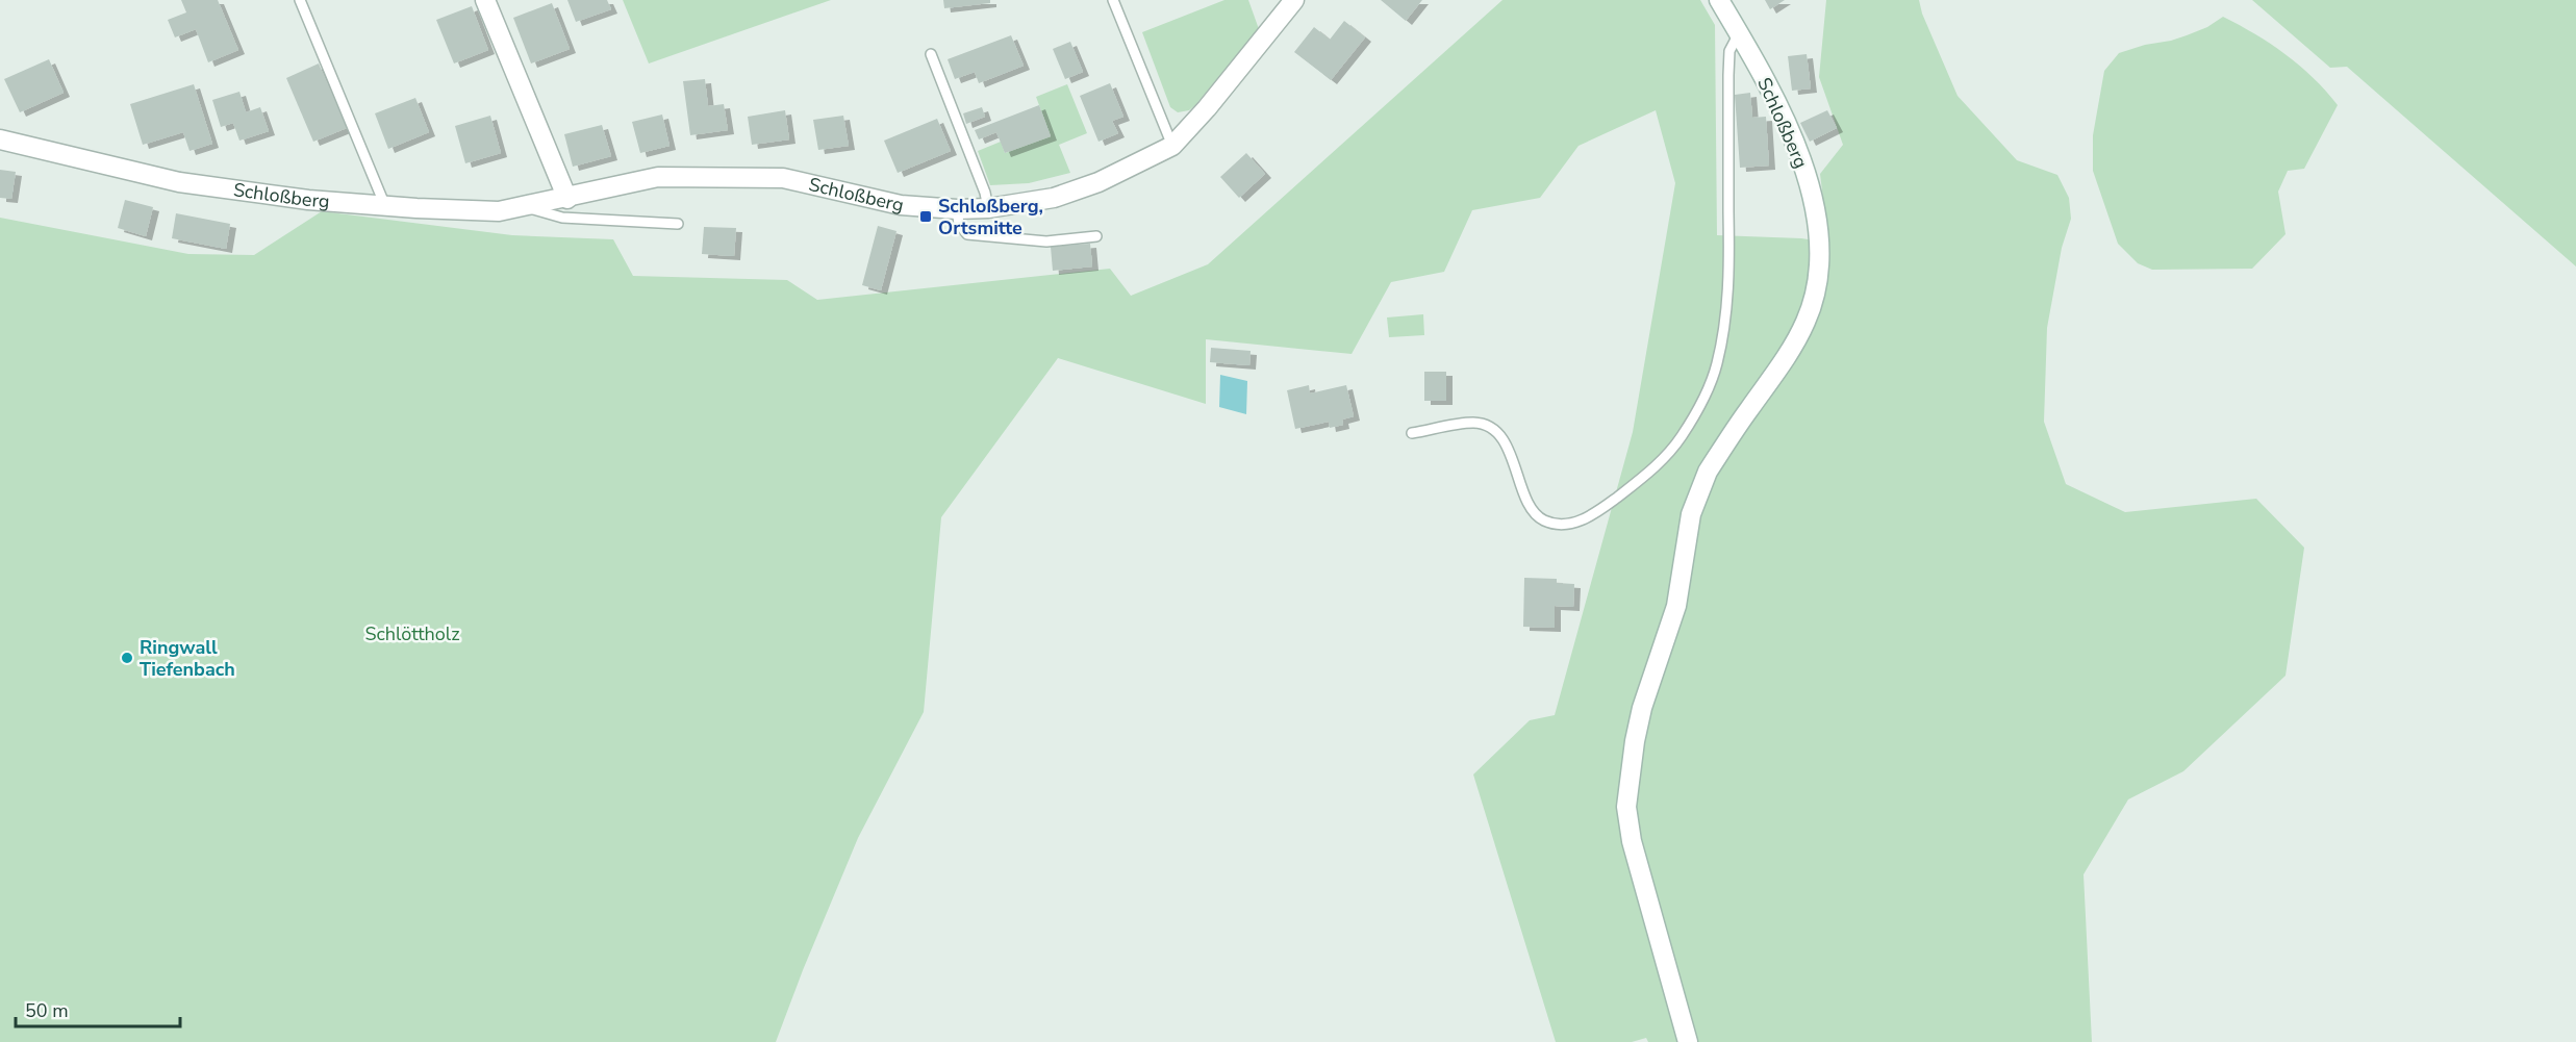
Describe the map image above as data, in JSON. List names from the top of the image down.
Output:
{
  "streets": {
    "street": ["Schloßberg"]
  },
  "parks": ["Schlöttholz"],
  "places": {
    "transit": ["Schloßberg, Ortsmitte"],
    "other": ["Ringwall Tiefenbach"]
  },
  "scale_bar": "50 m"
}
